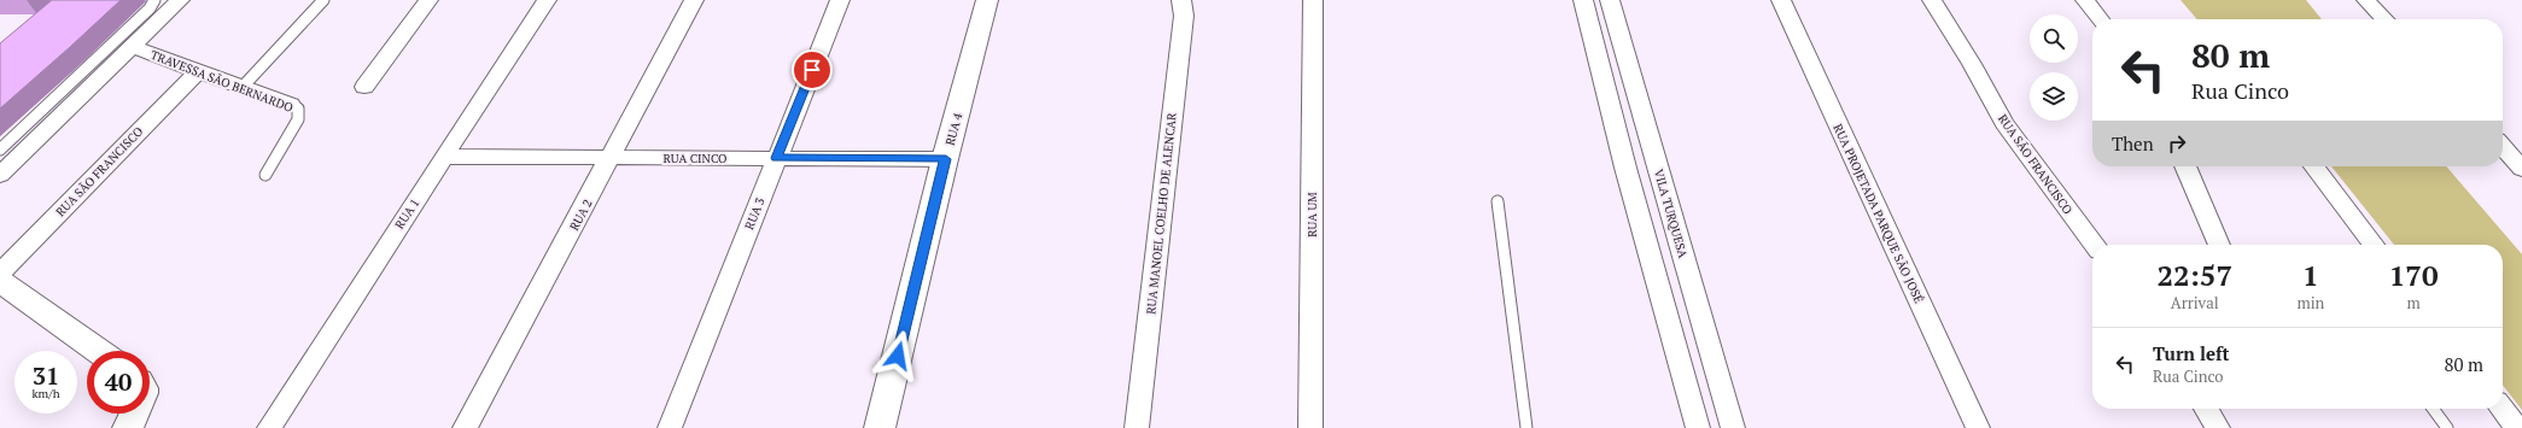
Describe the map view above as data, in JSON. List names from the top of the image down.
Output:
{
  "streets": {
    "street": [
      "TRAVESSA SÃO BERNARDO",
      "RUA 4",
      "RUA CINCO",
      "RUA SÃO FRANCISCO",
      "RUA 1",
      "RUA 3",
      "RUA MANOEL COELHO DE ALENCAR",
      "VILA TURQUESA",
      "RUA PROJETADA PARQUE SÃO JOSÉ",
      "RUA 2",
      "RUA UM"
    ]
  },
  "crossings": [
    ["TRAVESSA SÃO BERNARDO", "RUA SÃO FRANCISCO"],
    ["RUA 4", "RUA CINCO"],
    ["RUA CINCO", "RUA 1"],
    ["RUA CINCO", "RUA 3"],
    ["RUA CINCO", "RUA 2"]
  ],
  "page": {
    "turn": ["80 m", "Rua Cinco"],
    "then": "Then",
    "eta": [
      "22:57",
      "Arrival",
      "1",
      "min",
      "170",
      "m"
    ],
    "list": [
      {
        "name": "Turn left",
        "note": "Rua Cinco",
        "value": "80 m"
      }
    ],
    "speed": "31 km/h",
    "limit": "40"
  }
}
